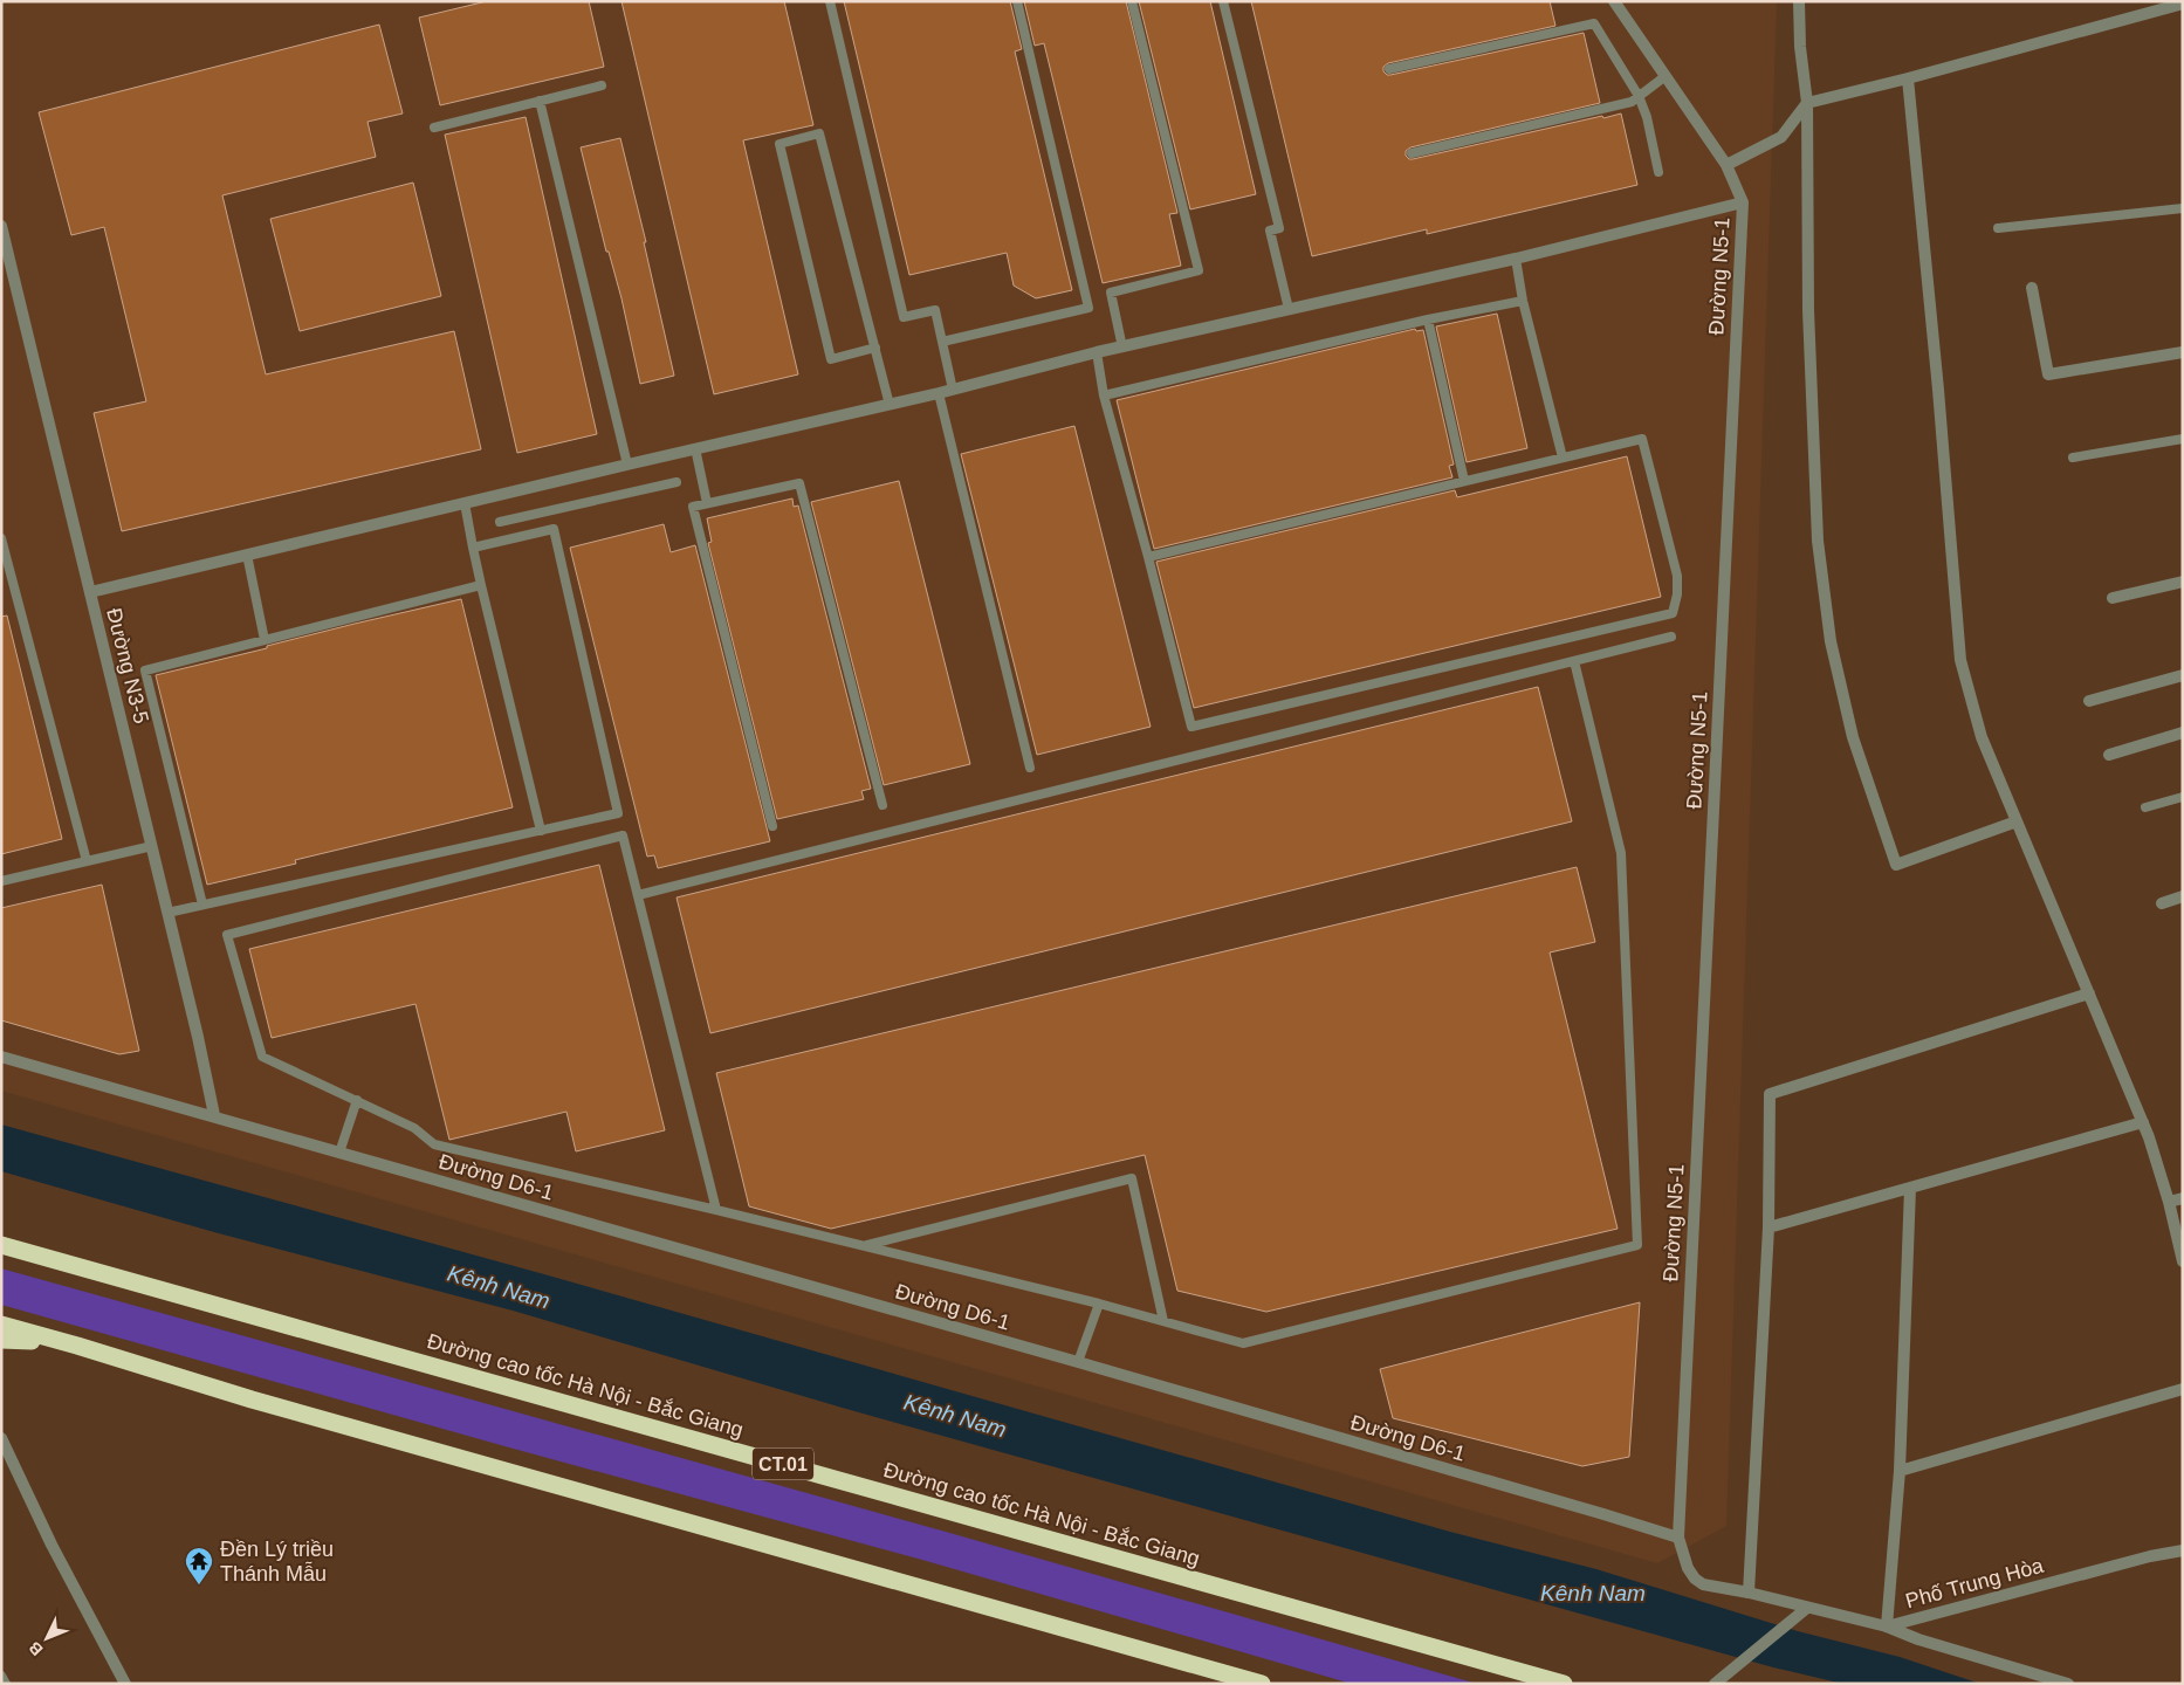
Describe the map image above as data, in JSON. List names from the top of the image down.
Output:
{
  "streets": {
    "highway": ["Đường cao tốc Hà Nội - Bắc Giang", "CT.01"],
    "street": [
      "Đường N5-1",
      "Đường N3-5",
      "Đường D6-1",
      "Phố Trung Hòa"
    ]
  },
  "crossings": [
    ["Đường N5-1", "Đường D6-1"],
    ["Đường N5-1", "Phố Trung Hòa"],
    ["Đường N3-5", "Đường D6-1"]
  ],
  "water": ["Kênh Nam"],
  "places": {
    "temple": ["Đền Lý triều Thánh Mẫu"]
  },
  "north": "bottom left"
}
